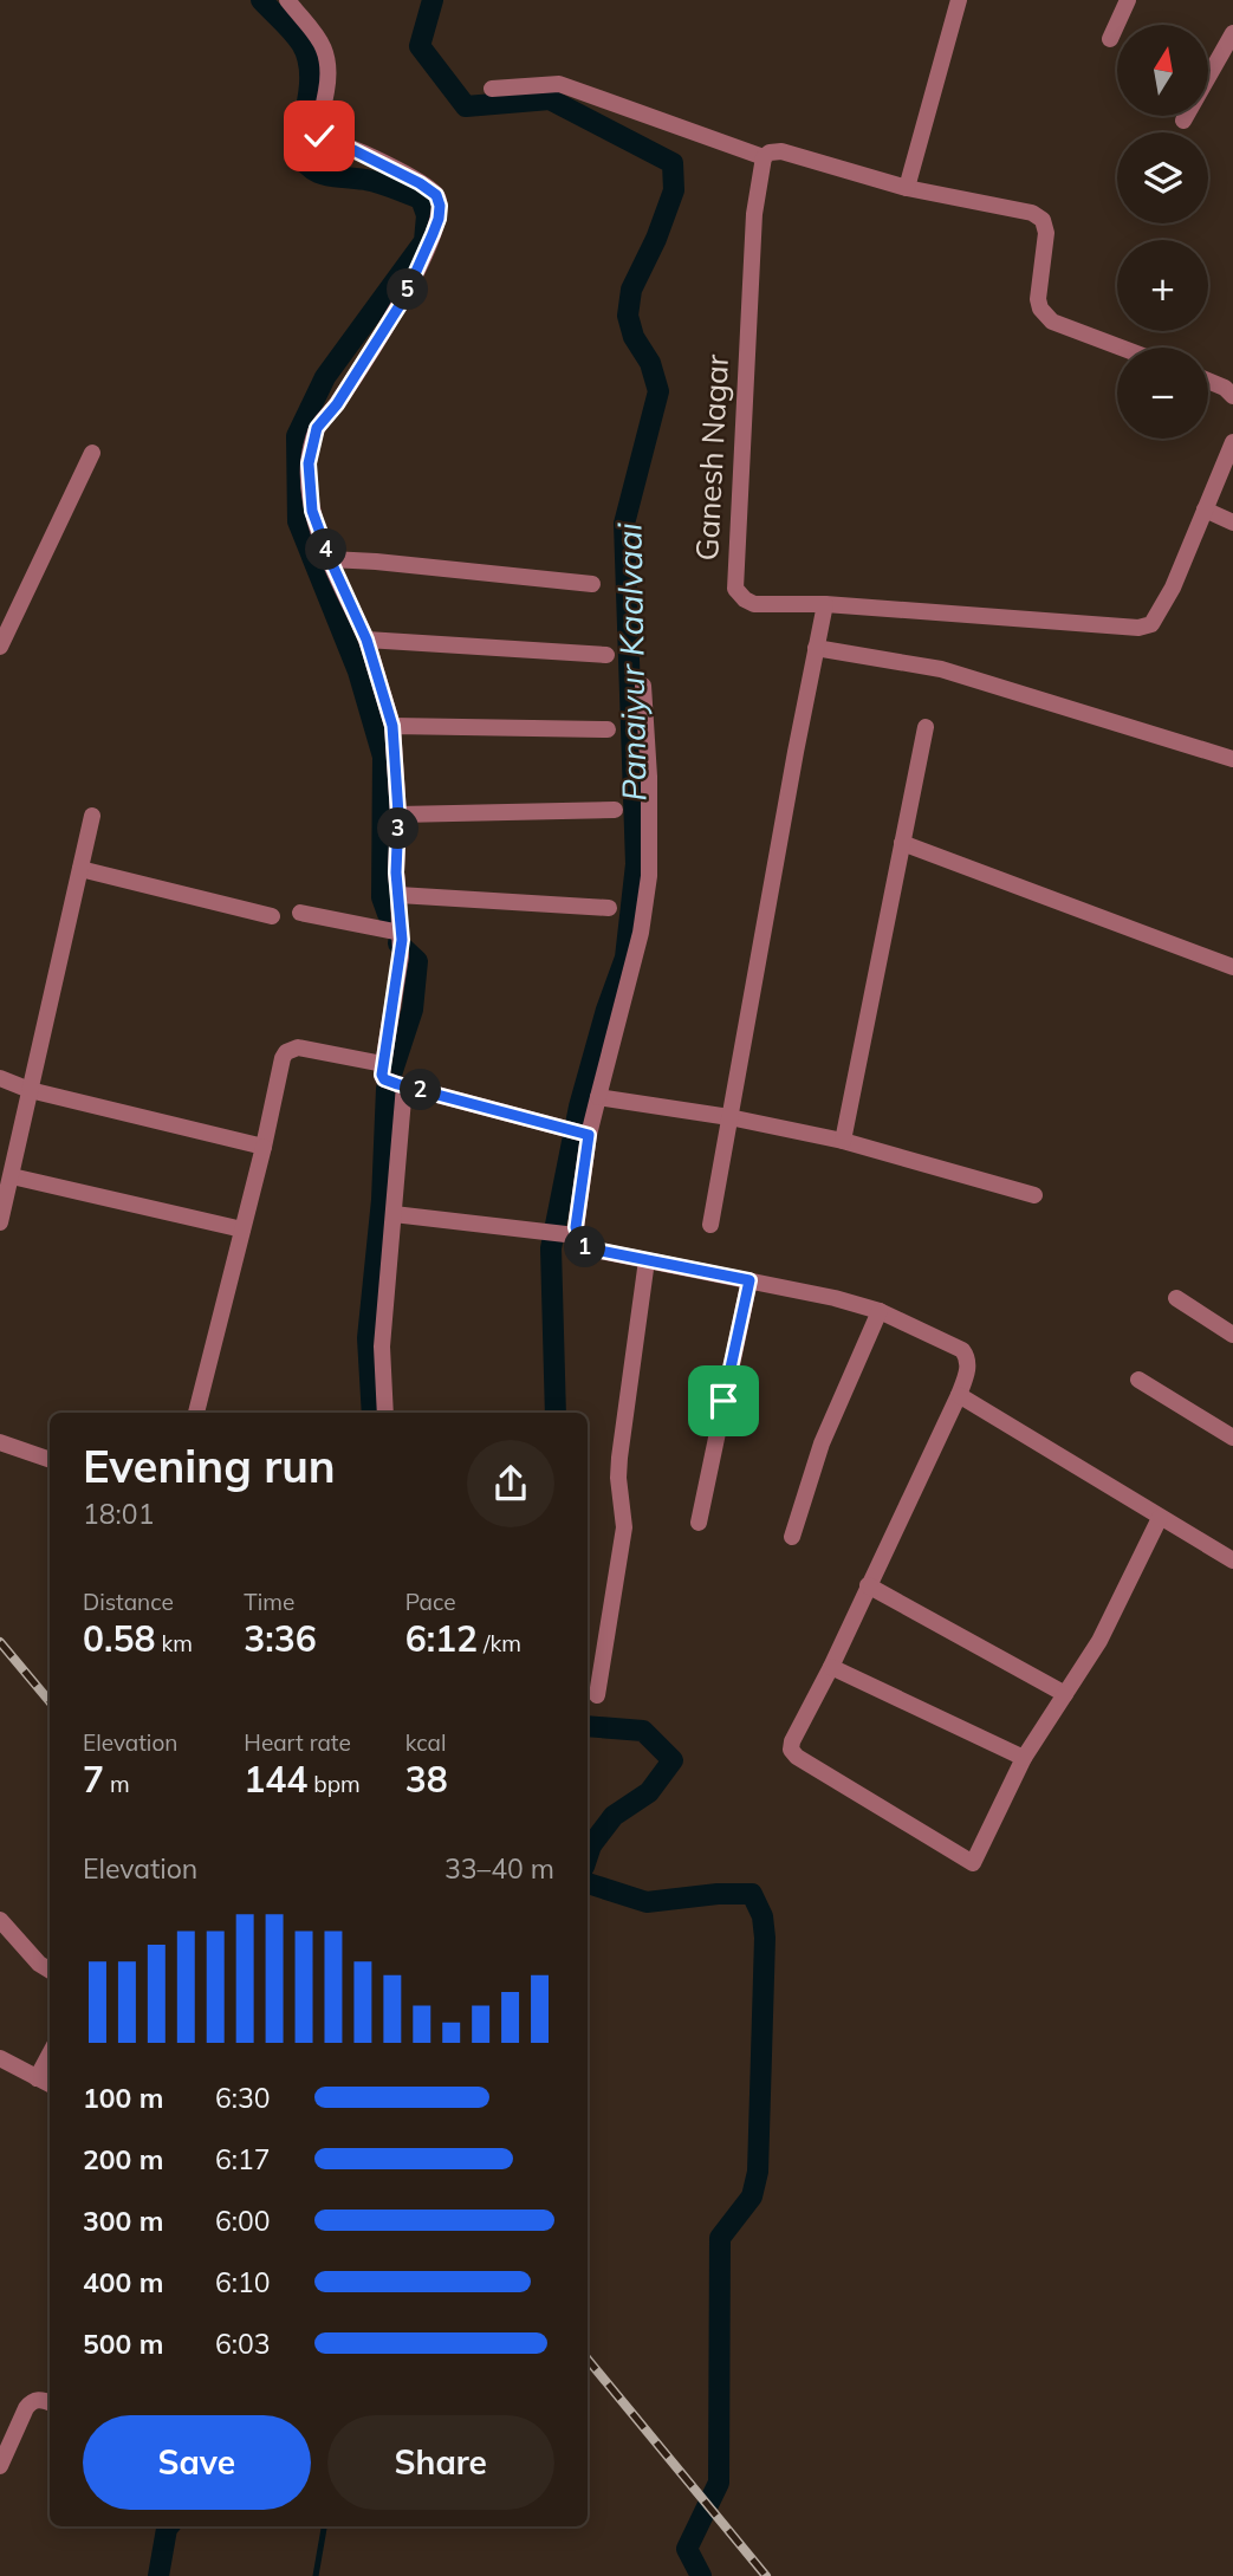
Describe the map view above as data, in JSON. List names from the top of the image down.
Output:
{
  "streets": {
    "street": ["Ganesh Nagar"]
  },
  "water": ["Panaiyur Kaalvaai"],
  "north": "top",
  "page": {
    "map_buttons": ["+", "−"],
    "pins": [
      "5",
      "4",
      "3",
      "2",
      "1"
    ],
    "heading": ["Evening run", "18:01"],
    "stats": [
      ["Distance", "0.58 km"],
      ["Time", "3:36"],
      ["Pace", "6:12 /km"],
      ["Elevation", "7 m"],
      ["Heart rate", "144 bpm"],
      ["kcal", "38"]
    ],
    "chart": ["Elevation", "33–40 m"],
    "list": [
      {
        "name": "100 m",
        "note": "6:30"
      },
      {
        "name": "200 m",
        "note": "6:17"
      },
      {
        "name": "300 m",
        "note": "6:00"
      },
      {
        "name": "400 m",
        "note": "6:10"
      },
      {
        "name": "500 m",
        "note": "6:03"
      }
    ],
    "buttons": ["Save", "Share"]
  }
}
